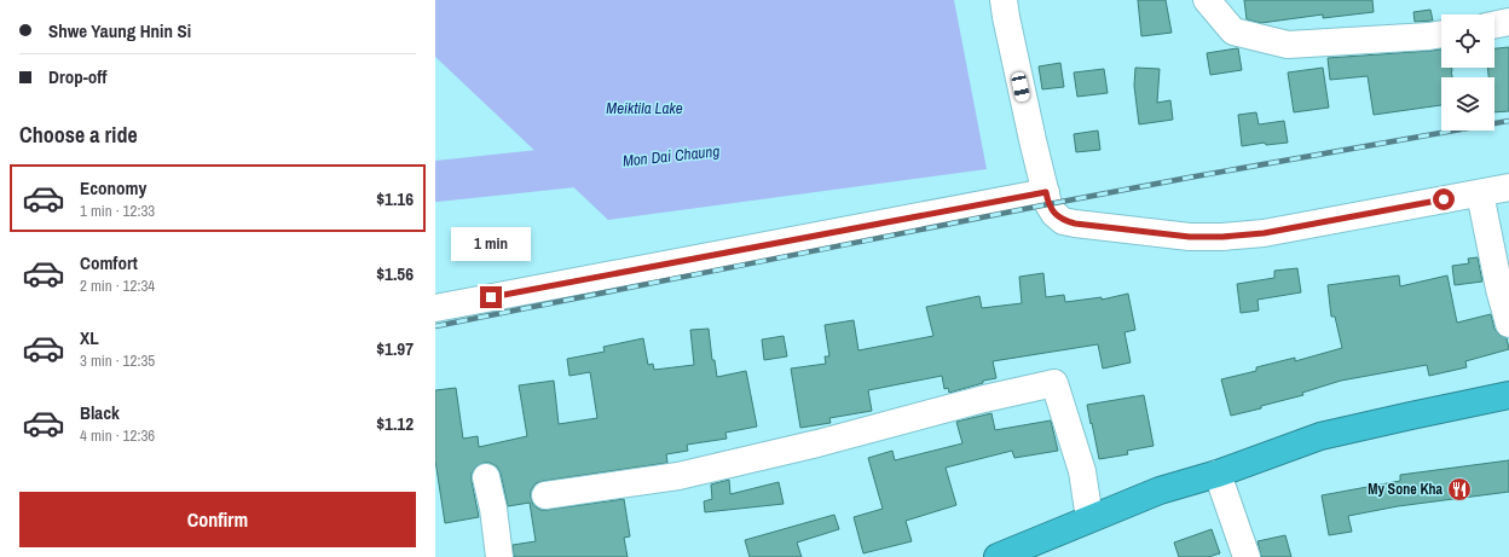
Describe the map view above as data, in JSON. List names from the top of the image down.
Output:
{
  "water": ["Meiktila Lake", "Mon Dai Chaung"],
  "places": {
    "restaurant": ["My Sone Kha"]
  },
  "page": {
    "banner": ["Shwe Yaung Hnin Si", "Drop-off"],
    "heading": "Choose a ride",
    "list": [
      {
        "name": "Economy",
        "note": "1 min · 12:33",
        "value": "$1.16"
      },
      {
        "name": "Comfort",
        "note": "2 min · 12:34",
        "value": "$1.56"
      },
      {
        "name": "XL",
        "note": "3 min · 12:35",
        "value": "$1.97"
      },
      {
        "name": "Black",
        "note": "4 min · 12:36",
        "value": "$1.12"
      }
    ],
    "bubble": "1 min",
    "buttons": "Confirm"
  }
}
